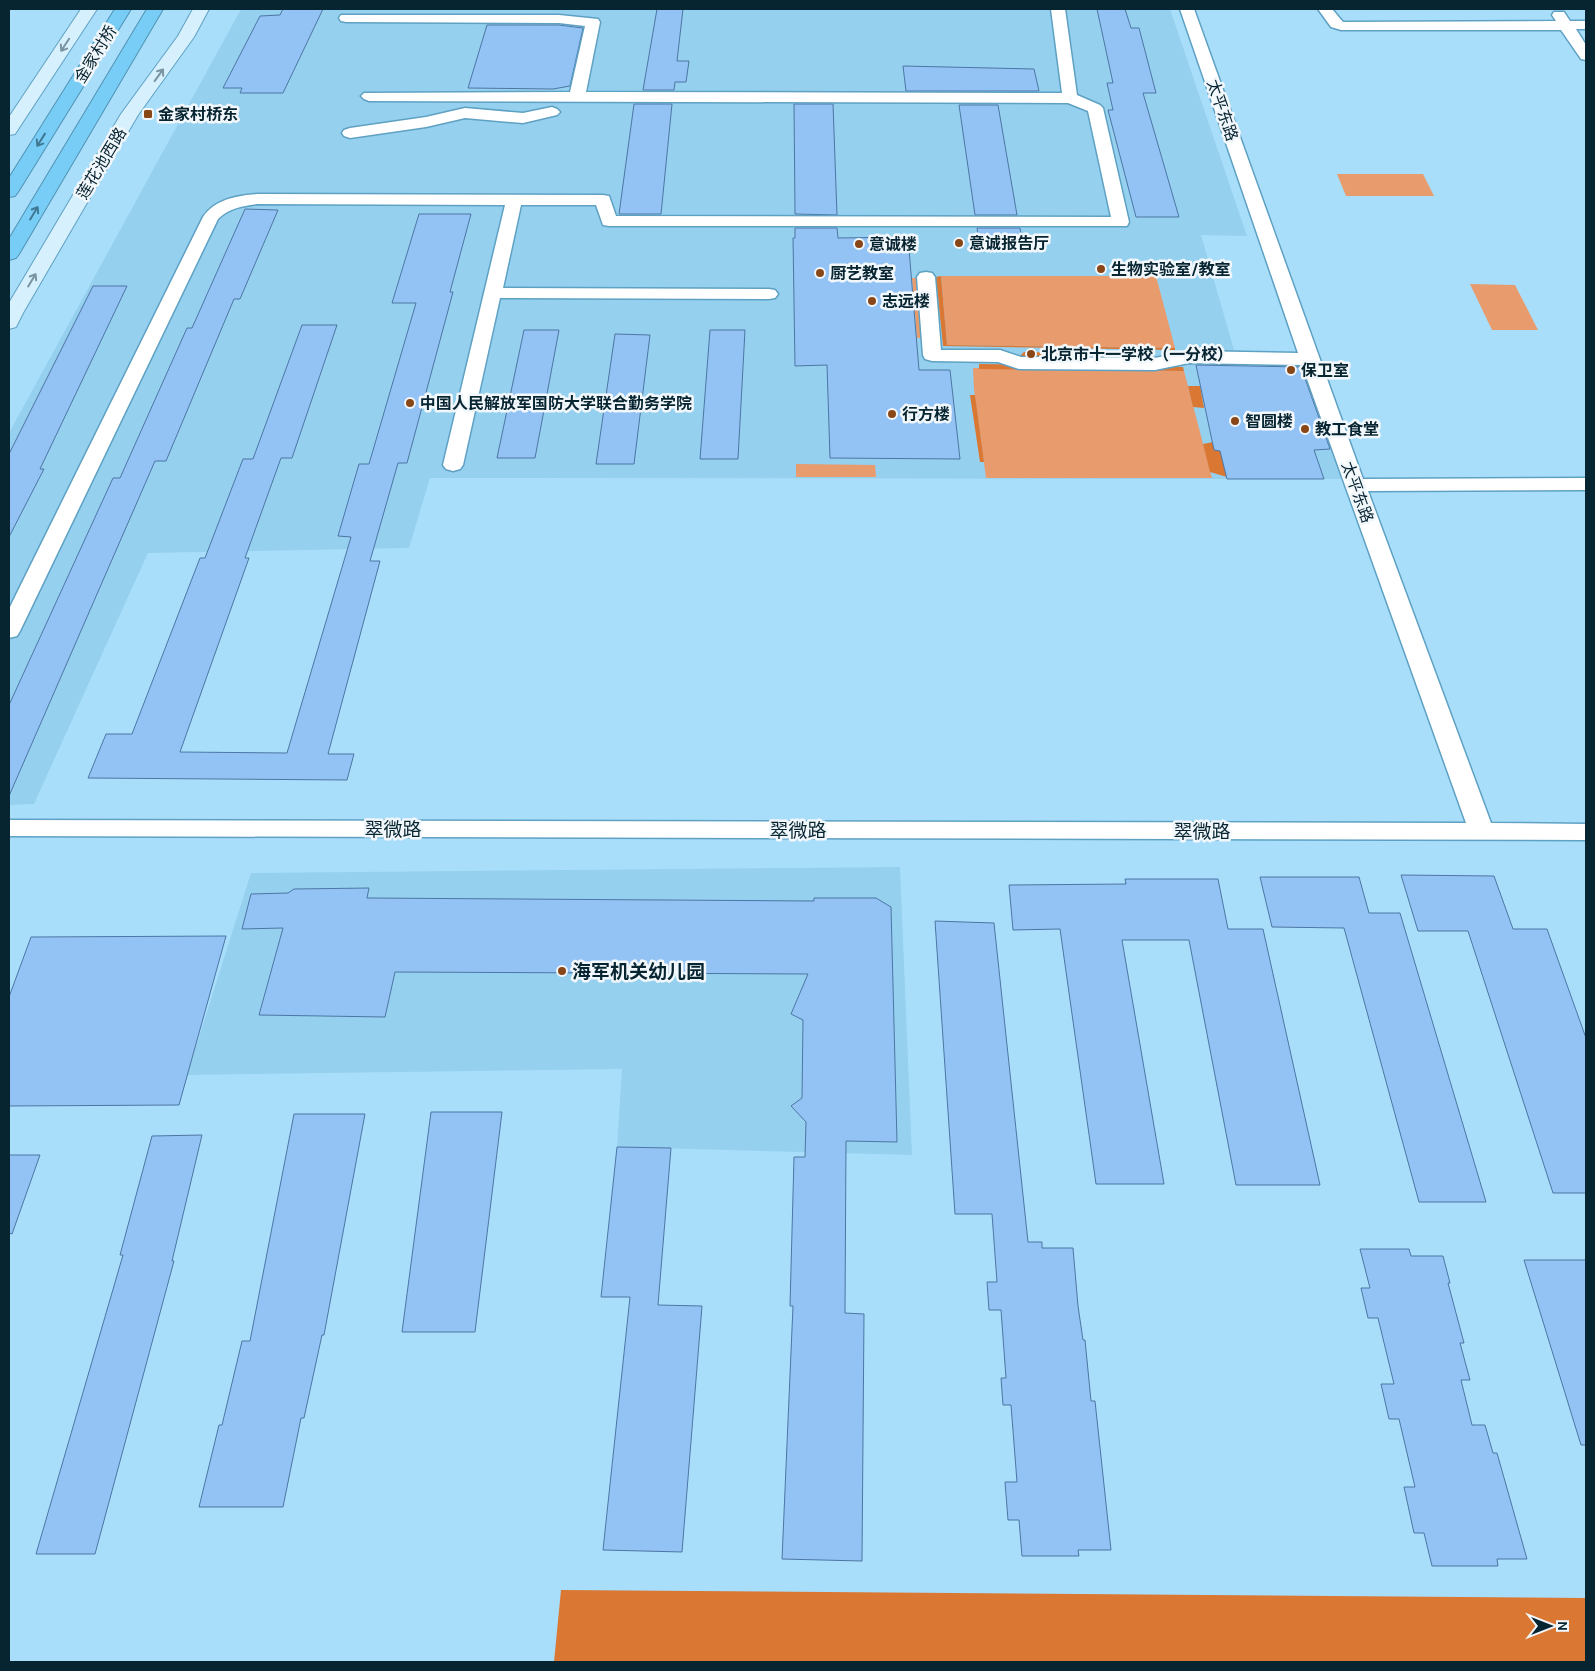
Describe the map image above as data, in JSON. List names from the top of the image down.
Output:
{
  "streets": {
    "highway": ["金家村桥", "莲花池西路"],
    "street": ["太平东路", "翠微路"]
  },
  "crossings": [
    ["金家村桥", "莲花池西路"],
    ["太平东路", "翠微路"]
  ],
  "one_way": ["莲花池西路"],
  "places": {
    "transit": ["金家村桥东"],
    "other": [
      "意诚报告厅",
      "意诚楼",
      "生物实验室/教室",
      "厨艺教室",
      "志远楼",
      "北京市十一学校（一分校）",
      "保卫室",
      "中国人民解放军国防大学联合勤务学院",
      "行方楼",
      "智圆楼",
      "教工食堂",
      "海军机关幼儿园"
    ]
  },
  "north": "right"
}
